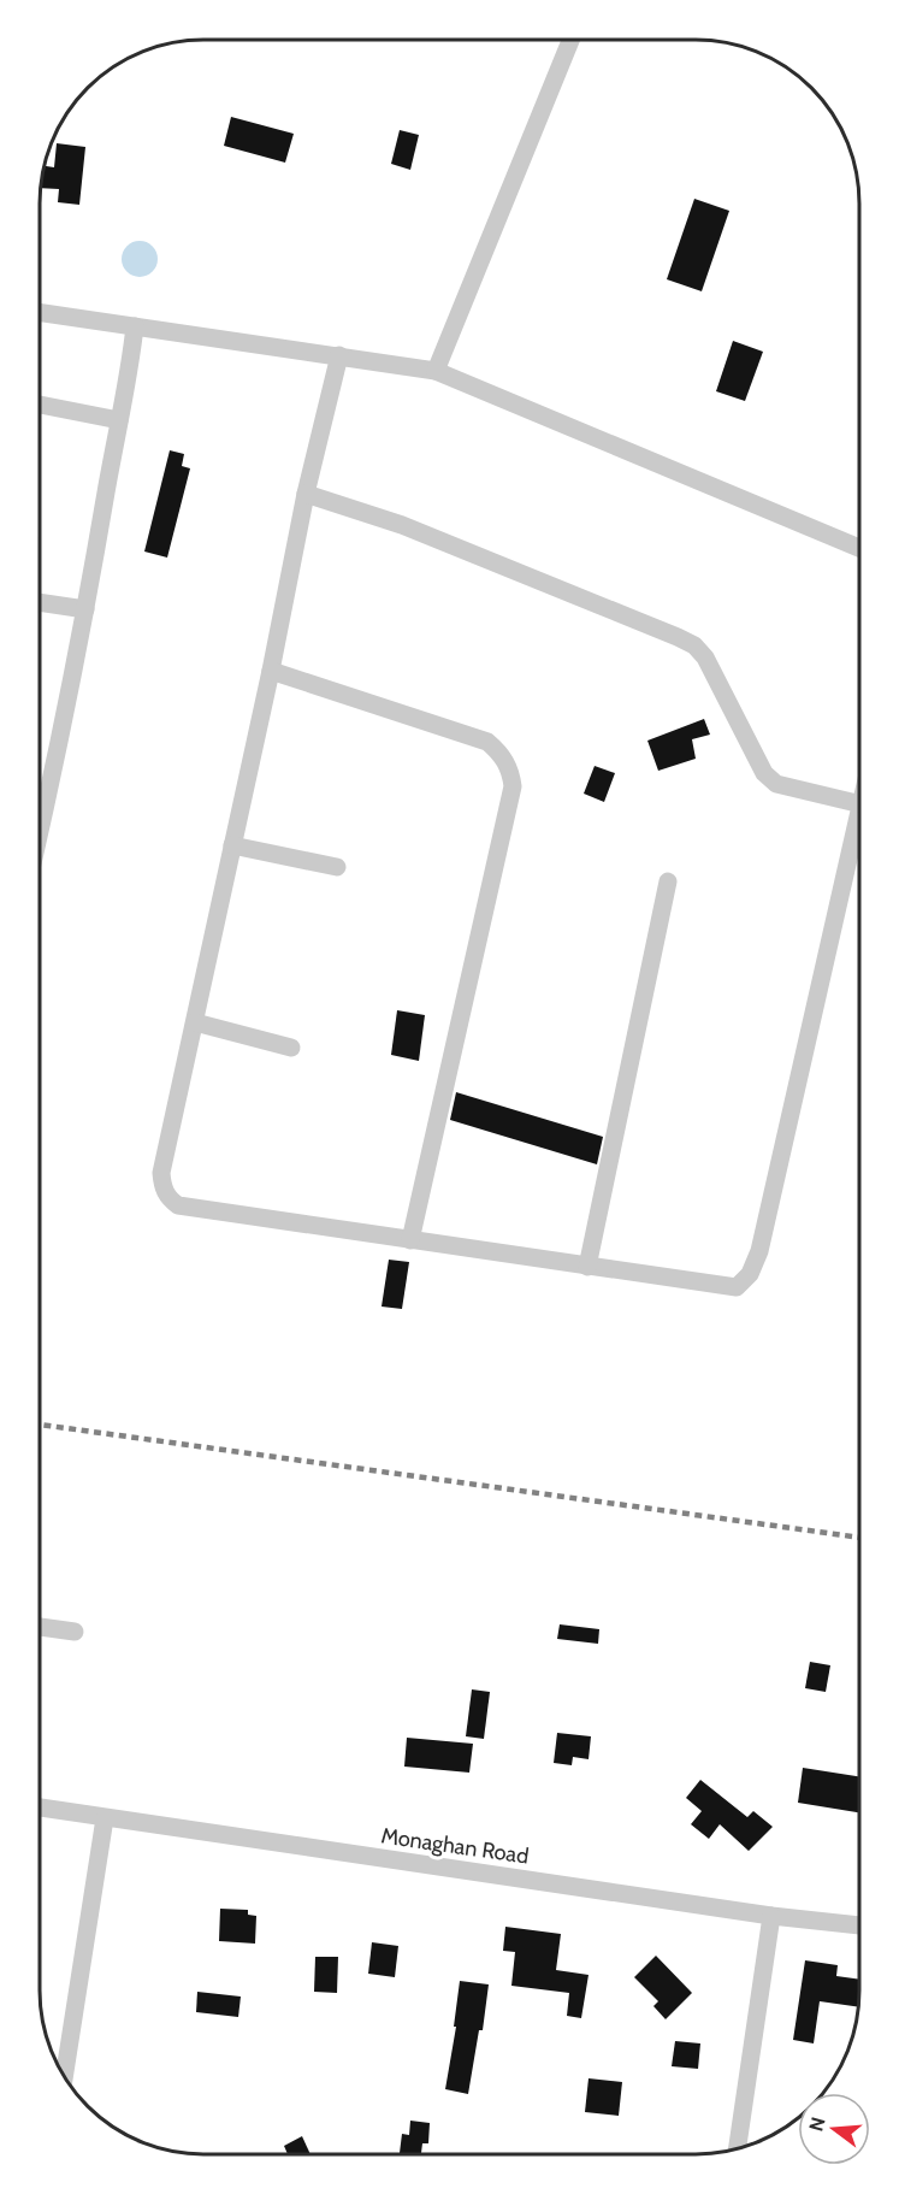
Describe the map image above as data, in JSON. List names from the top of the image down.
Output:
{
  "streets": {
    "street": ["Monaghan Road"]
  },
  "north": "left"
}
